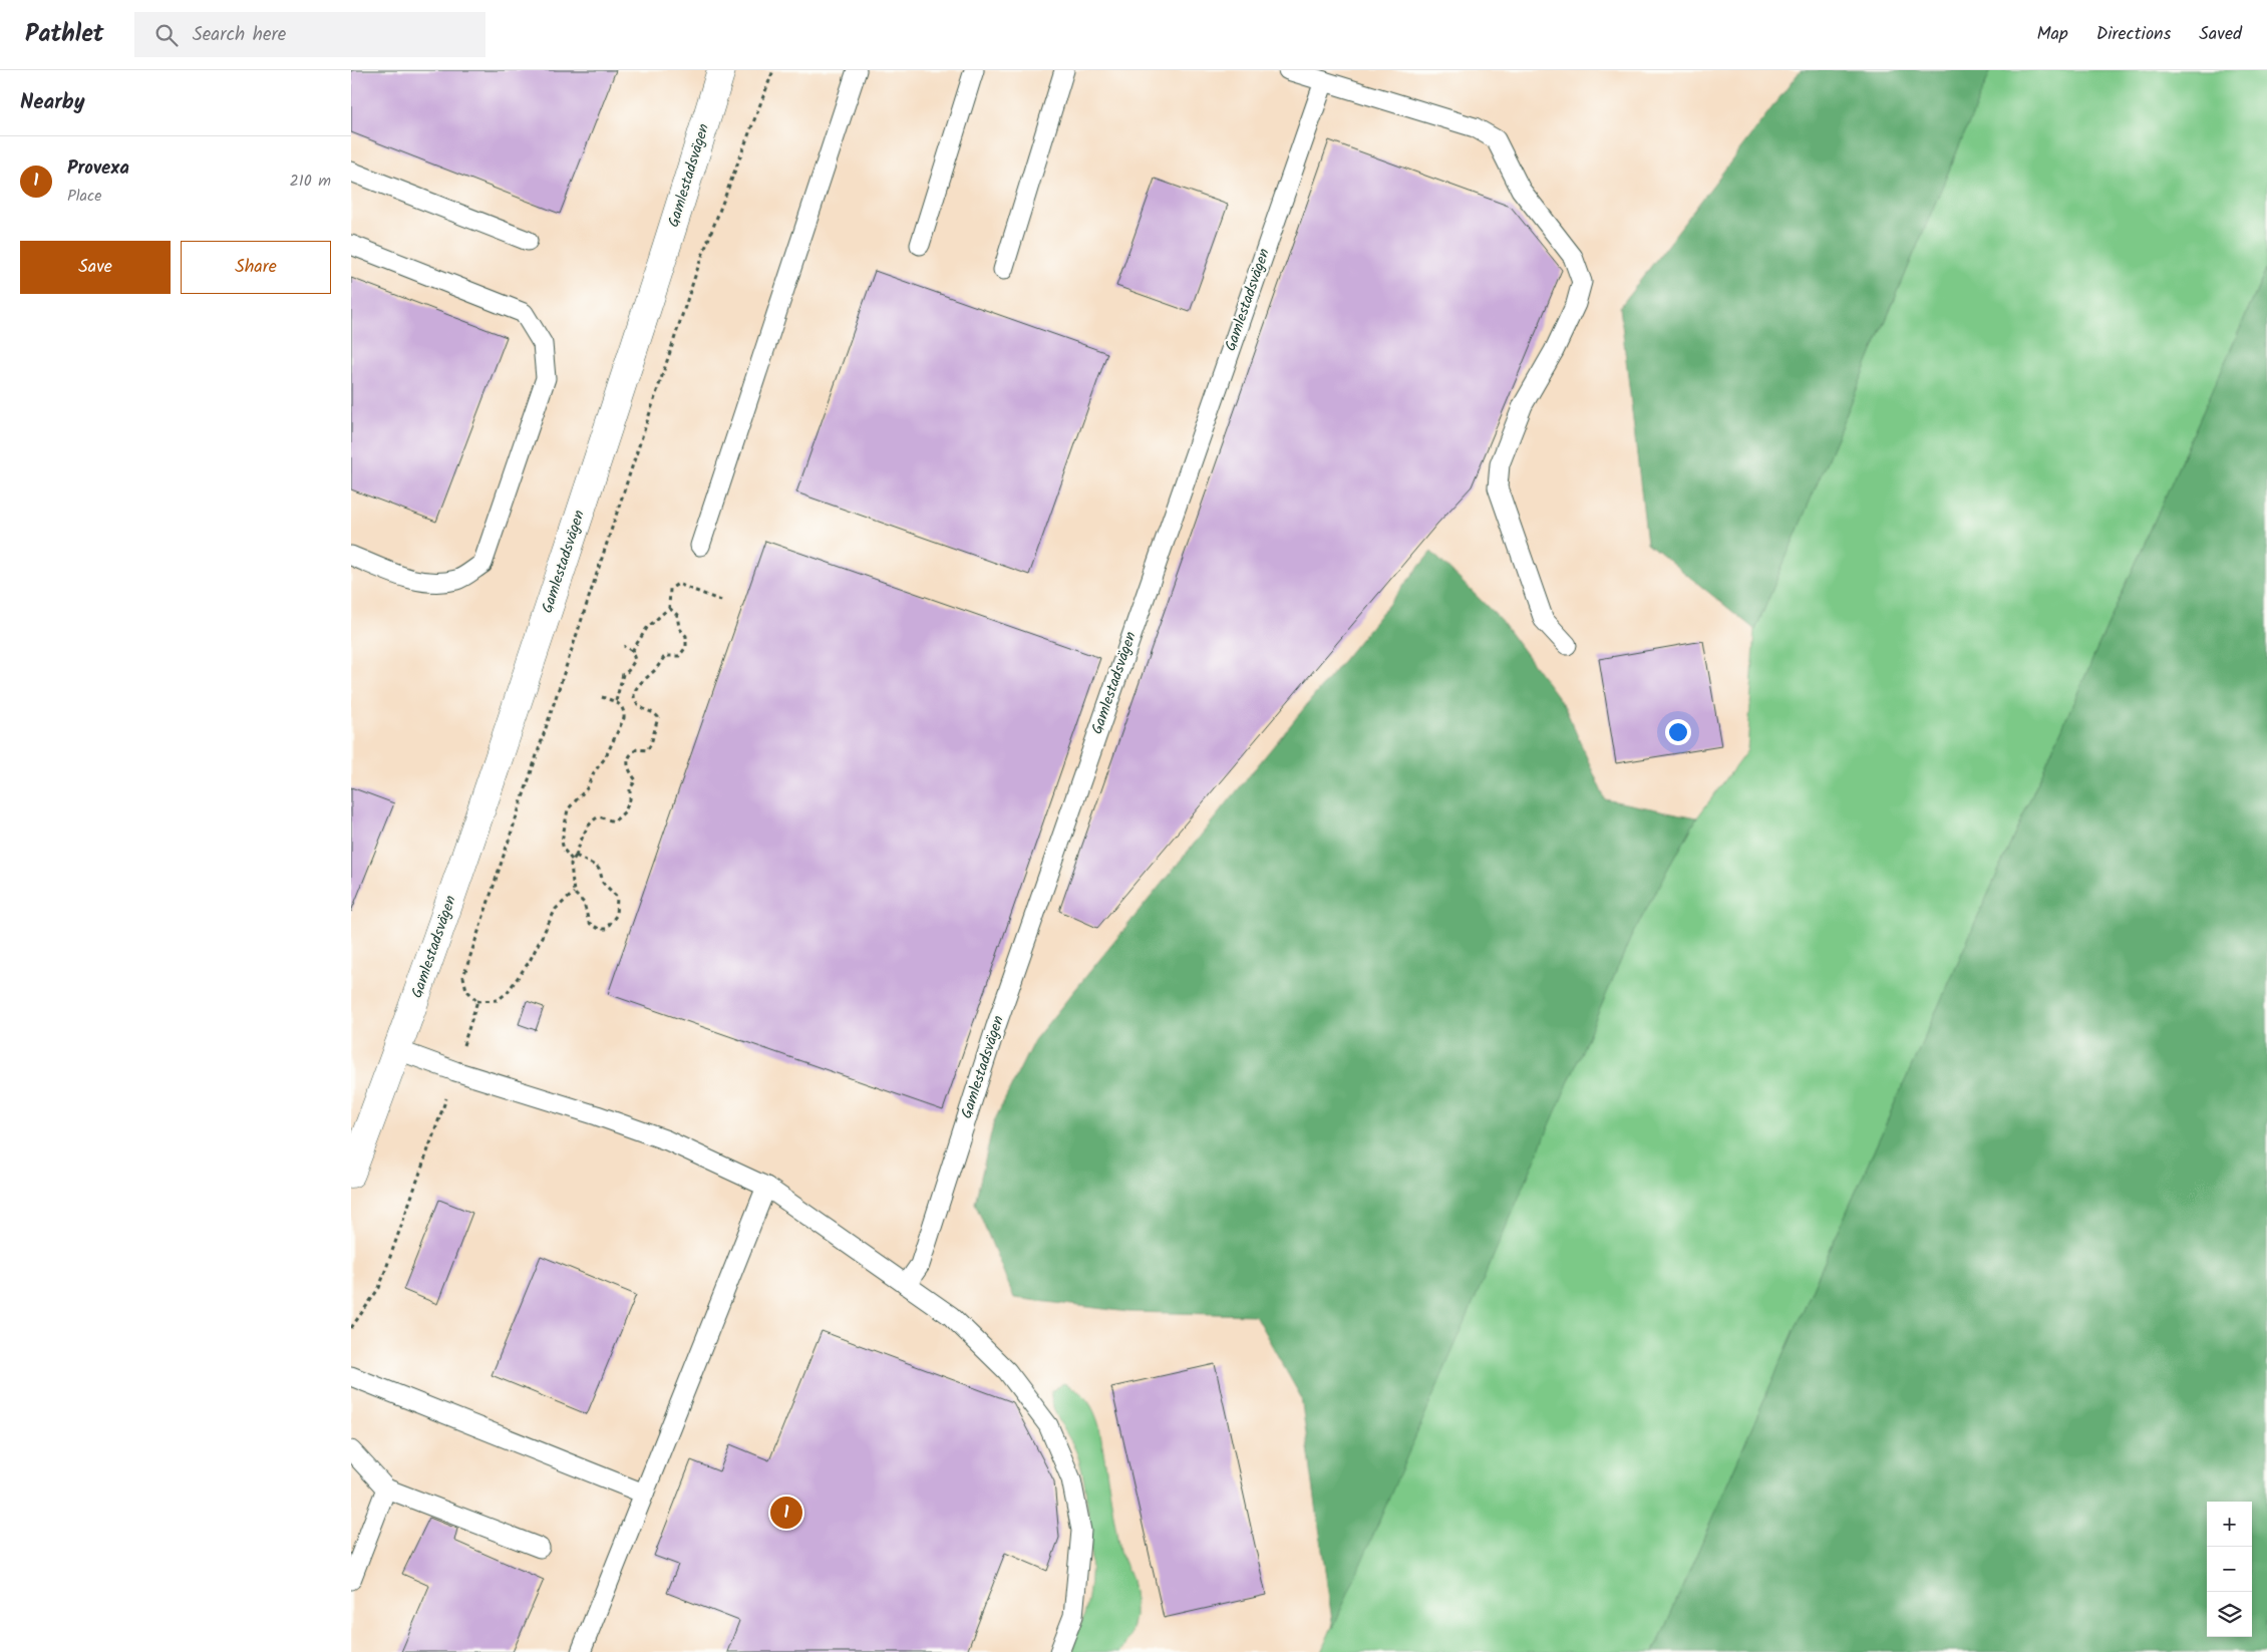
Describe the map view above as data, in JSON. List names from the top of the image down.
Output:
{
  "streets": {
    "street": ["Gamlestadsvägen"]
  },
  "page": {
    "header": "Pathlet",
    "search": "Search here",
    "nav": ["Map", "Directions", "Saved"],
    "heading": "Nearby",
    "list": [
      {
        "mark": "1",
        "name": "Provexa",
        "note": "Place",
        "value": "210 m"
      }
    ],
    "buttons": ["Save", "Share"],
    "pins": "1",
    "map_buttons": ["+", "−"]
  }
}
